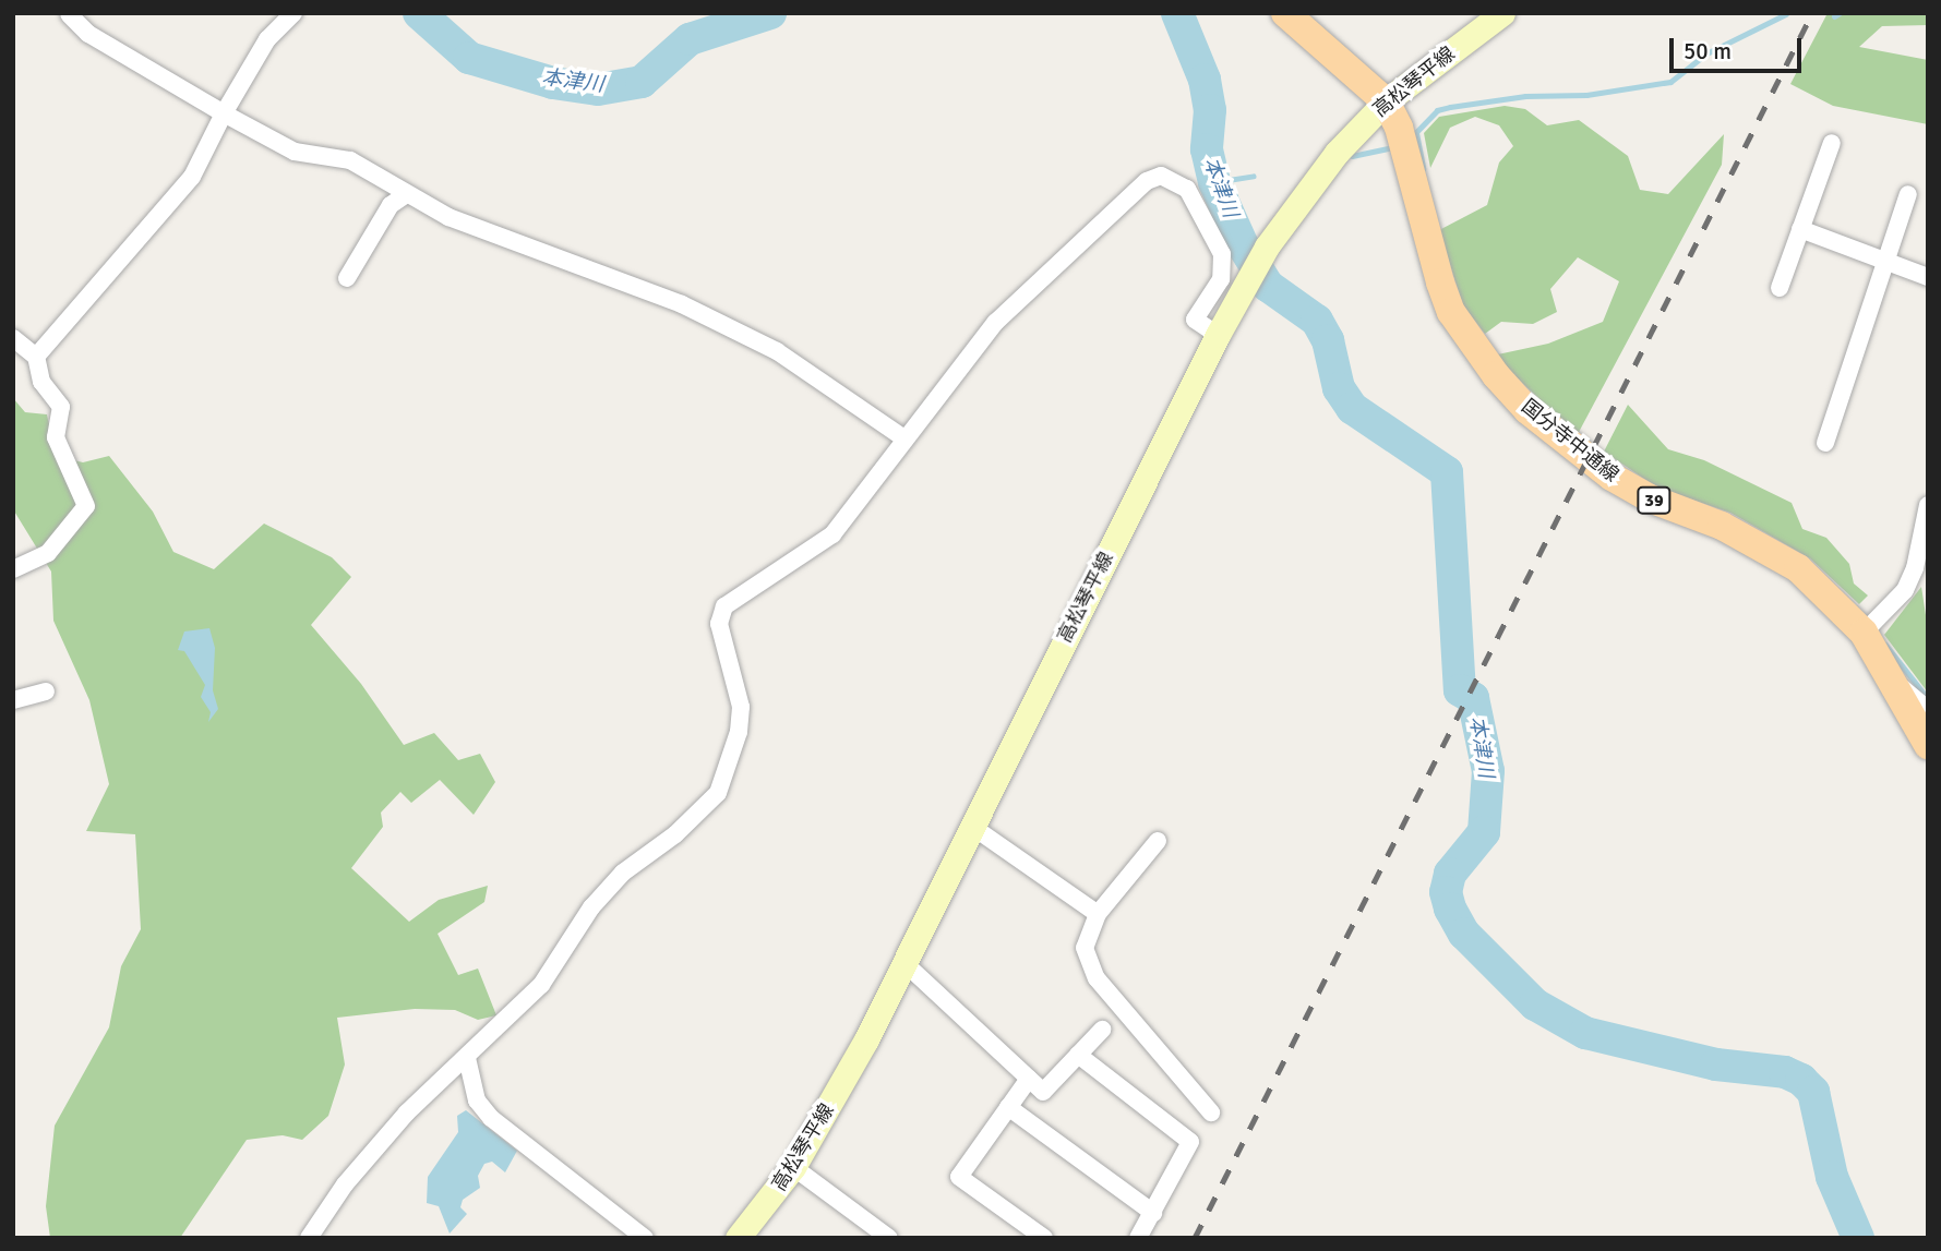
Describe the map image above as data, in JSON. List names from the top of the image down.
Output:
{
  "streets": {
    "main road": ["高松琴平線", "国分寺中通線", "39"]
  },
  "crossings": [
    ["高松琴平線", "国分寺中通線"]
  ],
  "water": ["本津川"],
  "scale_bar": "50 m"
}
